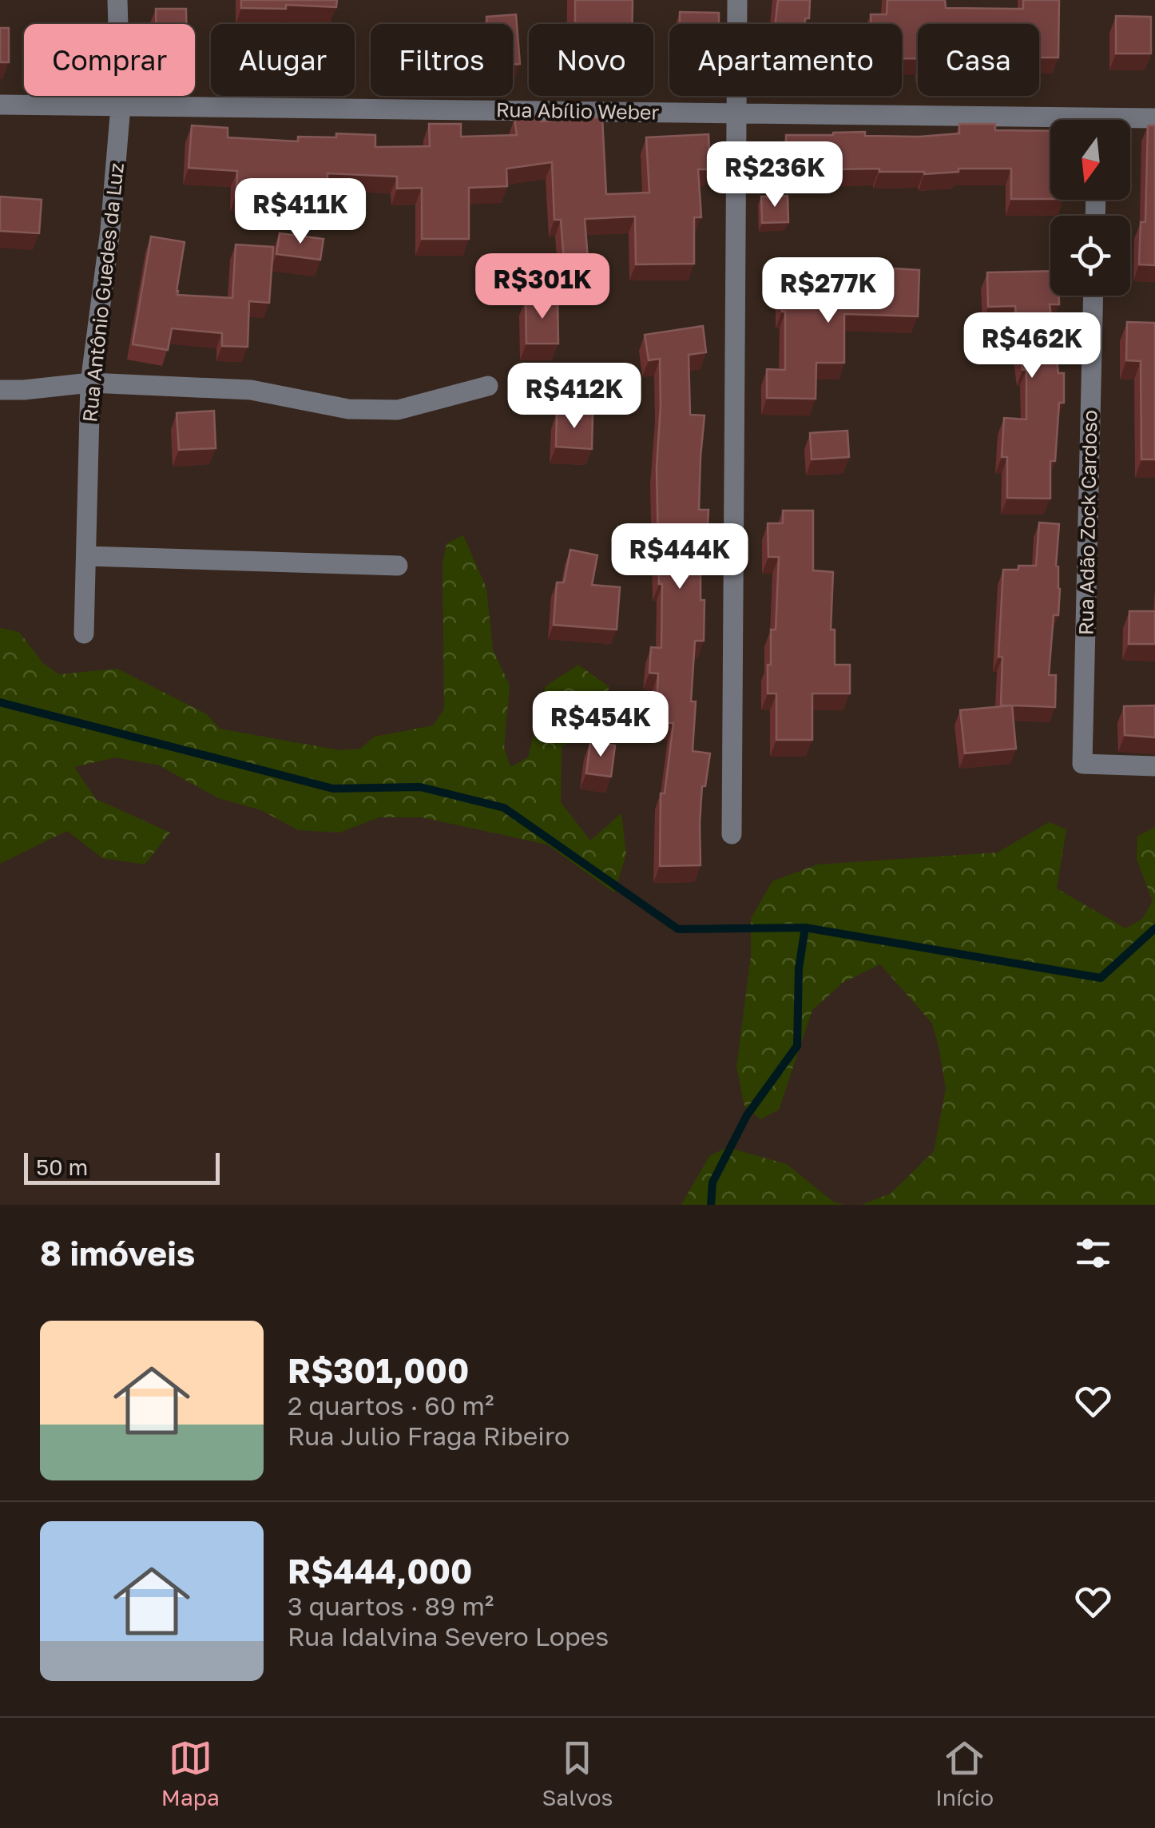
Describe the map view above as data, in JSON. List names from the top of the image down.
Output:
{
  "streets": {
    "street": ["Rua Abílio Weber", "Rua Antônio Guedes da Luz", "Rua Adão Zock Cardoso"]
  },
  "crossings": [
    ["Rua Abílio Weber", "Rua Antônio Guedes da Luz"]
  ],
  "scale_bar": "50 m",
  "north": "bottom",
  "page": {
    "chip": [
      "Comprar",
      "Alugar",
      "Filtros",
      "Novo",
      "Apartamento",
      "Casa"
    ],
    "price": [
      "R$236K",
      "R$411K",
      "R$301K",
      "R$277K",
      "R$462K",
      "R$412K",
      "R$444K",
      "R$454K"
    ],
    "scale": "50 m",
    "heading": "8 imóveis",
    "list": [
      {
        "name": "R$301,000",
        "note": "2 quartos · 60 m² · Rua Julio Fraga Ribeiro"
      },
      {
        "name": "R$444,000",
        "note": "3 quartos · 89 m² · Rua Idalvina Severo Lopes"
      }
    ],
    "tabs": ["Mapa", "Salvos", "Início"]
  }
}
